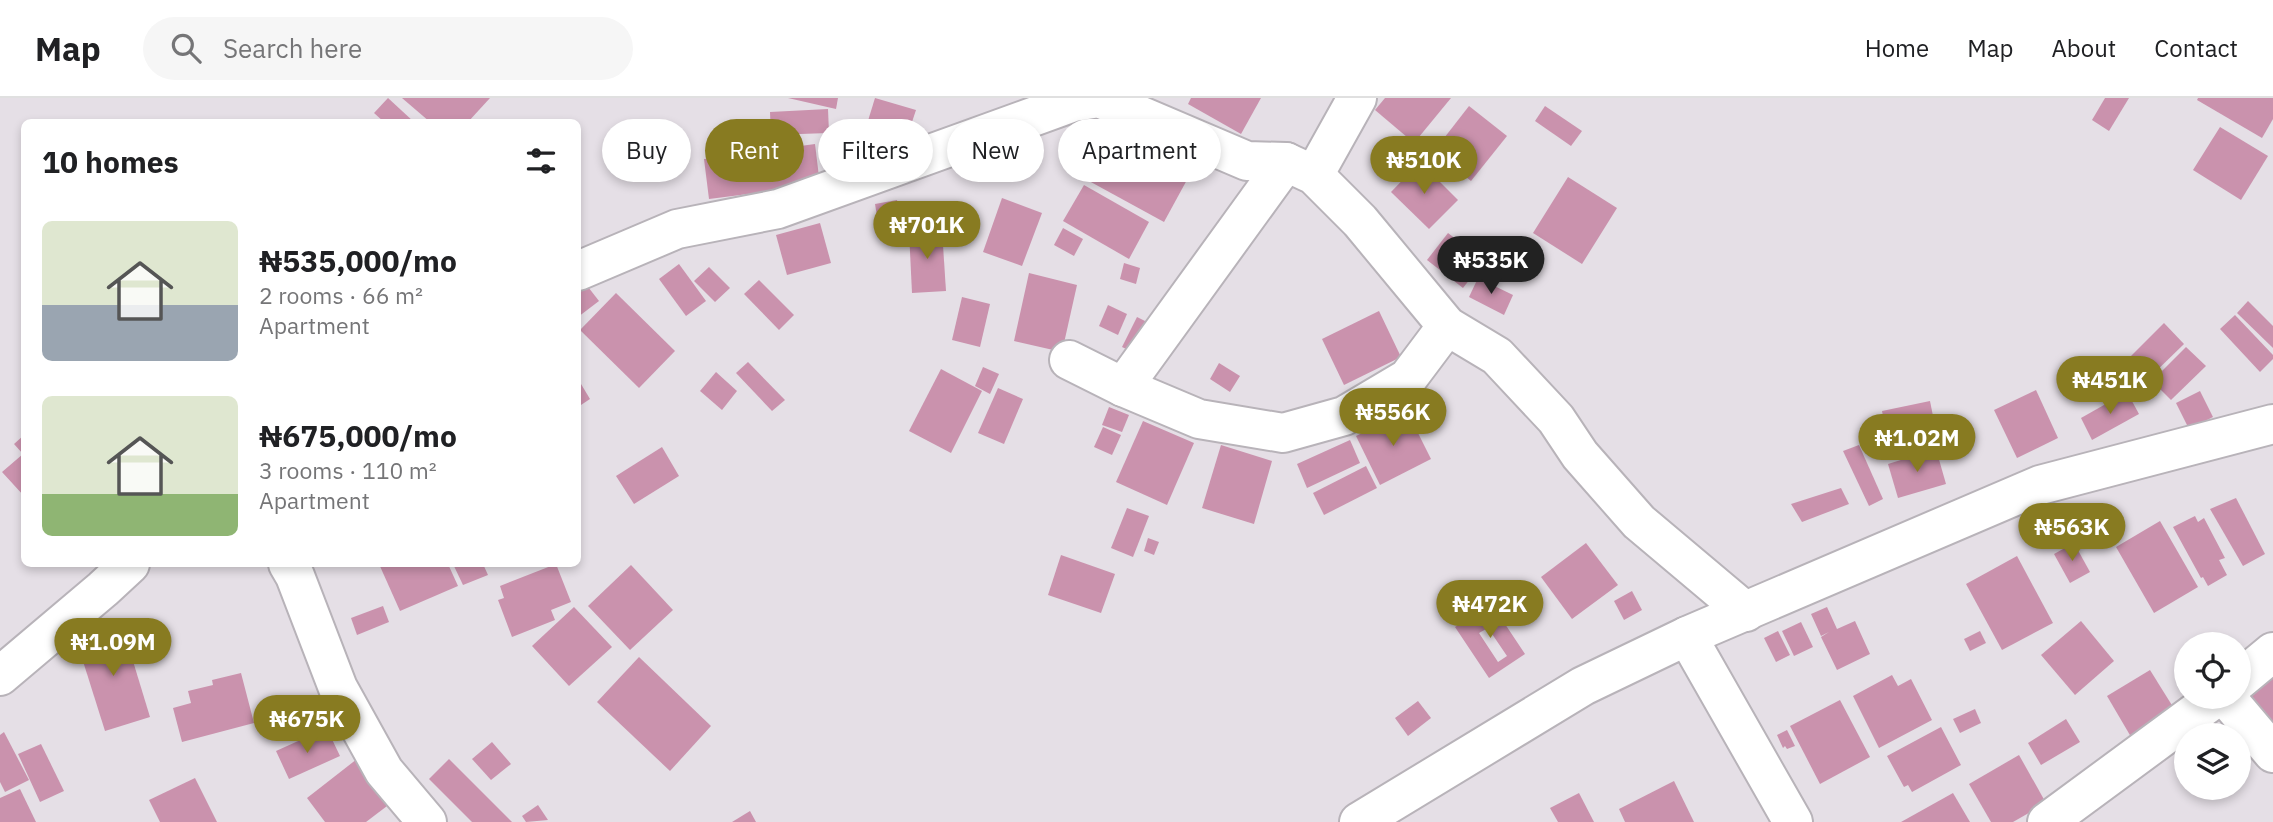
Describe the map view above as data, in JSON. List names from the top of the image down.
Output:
{
  "page": {
    "header": "Map",
    "search": "Search here",
    "nav": [
      "Home",
      "Map",
      "About",
      "Contact"
    ],
    "chip": [
      "Buy",
      "Rent",
      "Filters",
      "New",
      "Apartment"
    ],
    "heading": "10 homes",
    "price": [
      "₦510K",
      "₦701K",
      "₦535K",
      "₦451K",
      "₦556K",
      "₦1.02M",
      "₦563K",
      "₦472K",
      "₦1.09M",
      "₦675K"
    ],
    "list": [
      {
        "name": "₦535,000/mo",
        "note": "2 rooms · 66 m² · Apartment"
      },
      {
        "name": "₦675,000/mo",
        "note": "3 rooms · 110 m² · Apartment"
      }
    ]
  }
}
